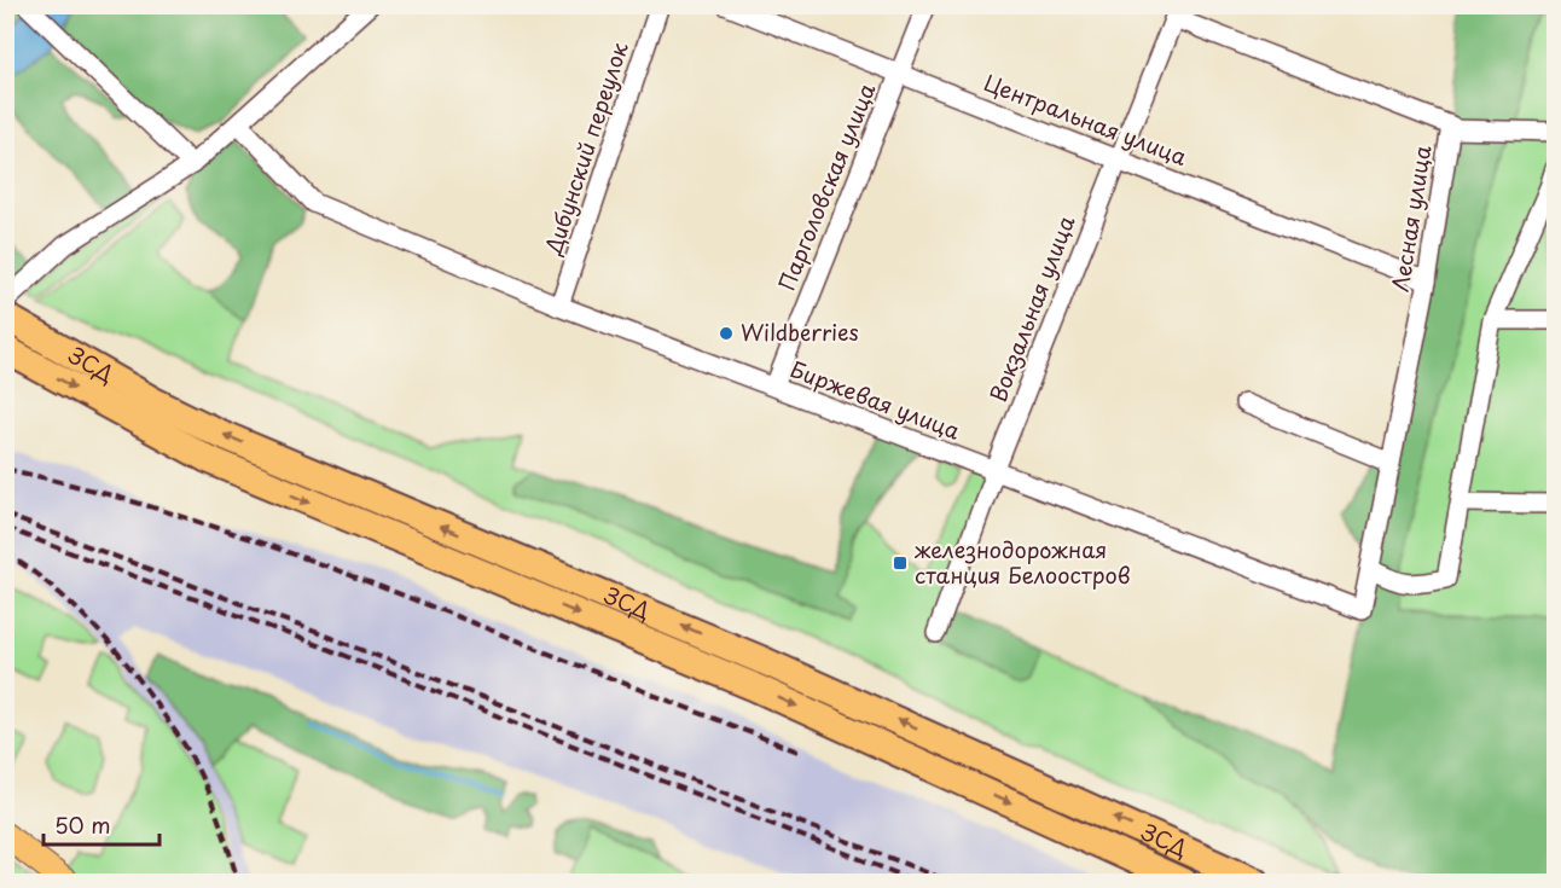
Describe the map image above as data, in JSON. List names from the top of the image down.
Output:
{
  "streets": {
    "highway": ["ЗСД"],
    "street": [
      "Центральная улица",
      "Дибунский переулок",
      "Парголовская улица",
      "Лесная улица",
      "Вокзальная улица",
      "Биржевая улица"
    ]
  },
  "crossings": [
    ["Центральная улица", "Парголовская улица"],
    ["Центральная улица", "Лесная улица"],
    ["Центральная улица", "Вокзальная улица"],
    ["Дибунский переулок", "Биржевая улица"],
    ["Парголовская улица", "Биржевая улица"],
    ["Лесная улица", "Вокзальная улица"],
    ["Лесная улица", "Биржевая улица"],
    ["Вокзальная улица", "Биржевая улица"]
  ],
  "places": {
    "other": ["Wildberries"],
    "transit": ["железнодорожная станция Белоостров"]
  },
  "scale_bar": "50 m"
}
